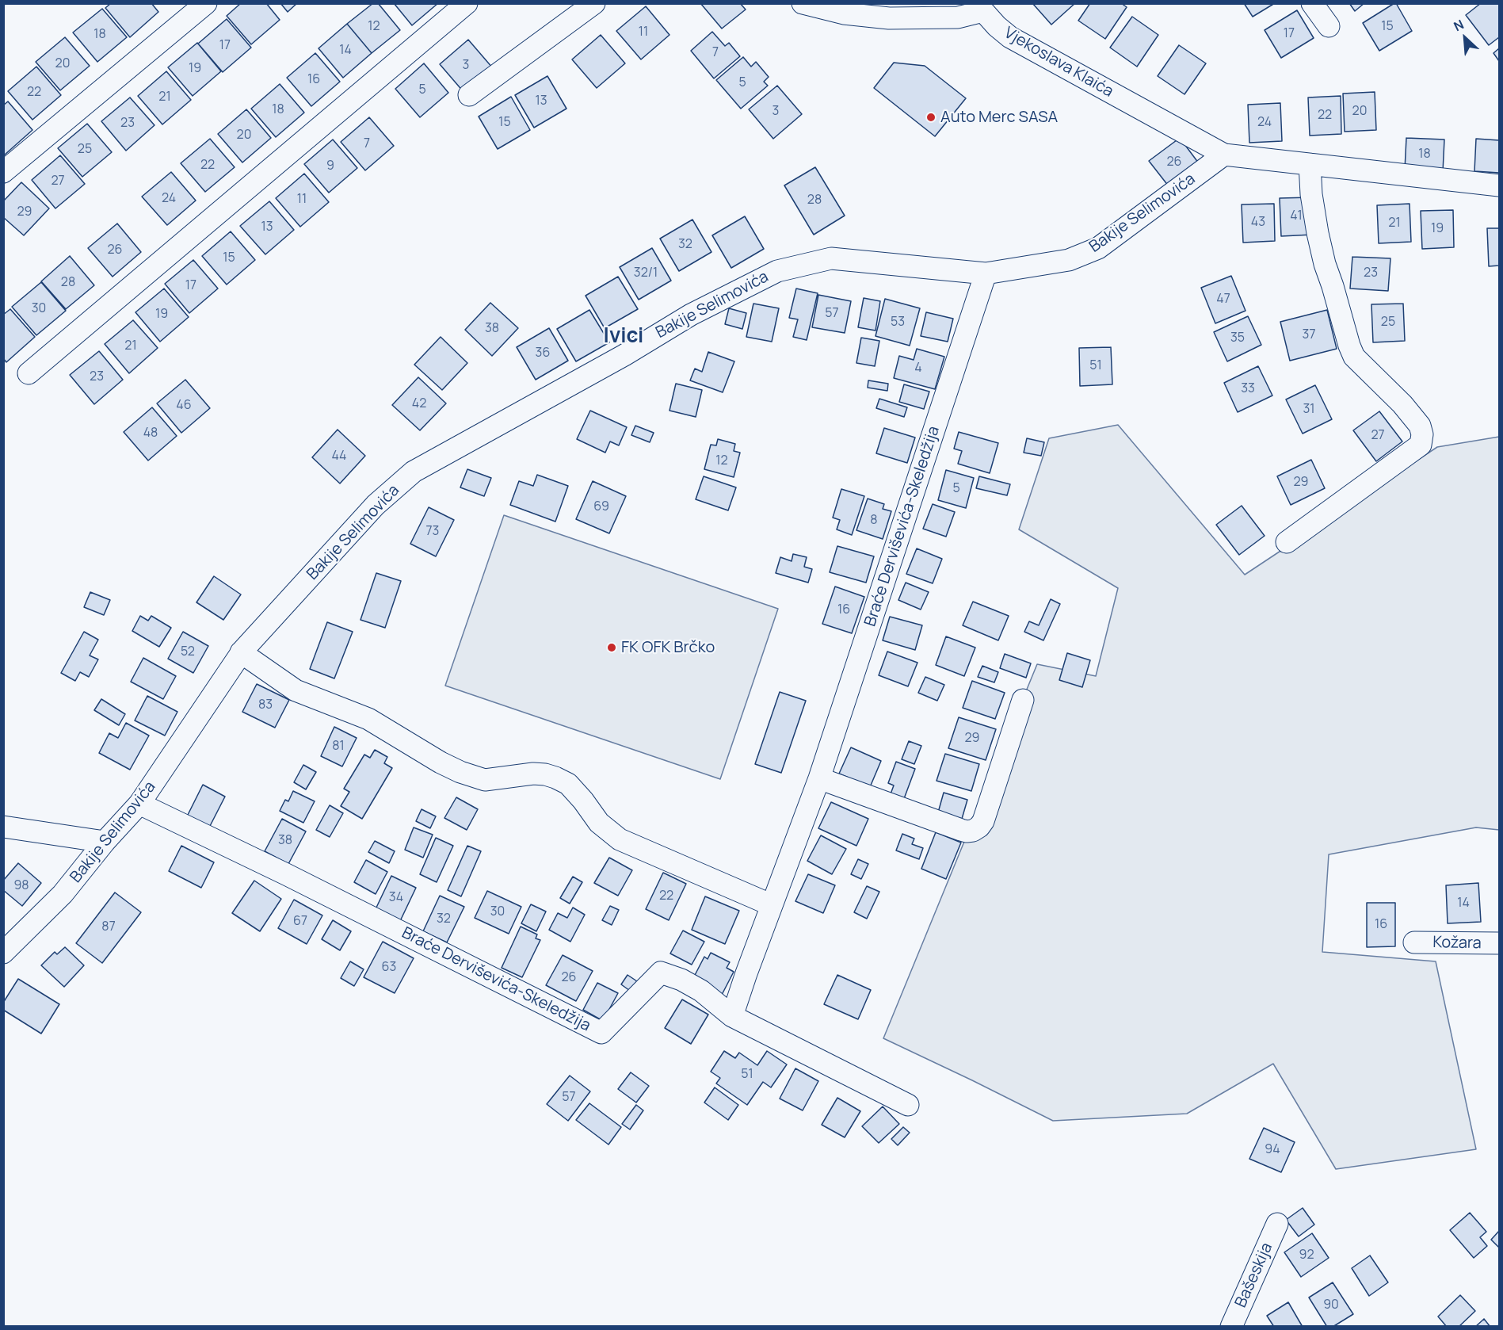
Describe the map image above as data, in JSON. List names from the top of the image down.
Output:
{
  "streets": {
    "street": [
      "Vjekoslava Klaića",
      "Bakije Selimovića",
      "Braće Derviševića-Skeledžija",
      "Kožara",
      "Bašeskija"
    ]
  },
  "crossings": [
    ["Vjekoslava Klaića", "Bakije Selimovića"],
    ["Bakije Selimovića", "Braće Derviševića-Skeledžija"]
  ],
  "districts": ["Ivici"],
  "places": ["Auto Merc SASA", "FK OFK Brčko"],
  "house_numbers": [
    "12",
    "15",
    "11",
    "17",
    "18",
    "17",
    "14",
    "7",
    "20",
    "3",
    "19",
    "16",
    "5",
    "5",
    "22",
    "21",
    "13",
    "18",
    "3",
    "20",
    "22",
    "15",
    "24",
    "23",
    "20",
    "7",
    "25",
    "18",
    "26",
    "22",
    "9",
    "27",
    "24",
    "11",
    "28",
    "29",
    "41",
    "43",
    "21",
    "13",
    "19",
    "32",
    "26",
    "15",
    "32/1",
    "23",
    "28",
    "17",
    "47",
    "30",
    "57",
    "19",
    "53",
    "25",
    "38",
    "37",
    "35",
    "21",
    "36",
    "51",
    "4",
    "23",
    "33",
    "42",
    "46",
    "31",
    "48",
    "27",
    "44",
    "12",
    "29",
    "5",
    "69",
    "8",
    "73",
    "16",
    "52",
    "83",
    "29",
    "81",
    "38",
    "98",
    "22",
    "34",
    "14",
    "30",
    "32",
    "67",
    "16",
    "87",
    "63",
    "26",
    "51",
    "57",
    "94",
    "92",
    "90"
  ],
  "north": "top left"
}
